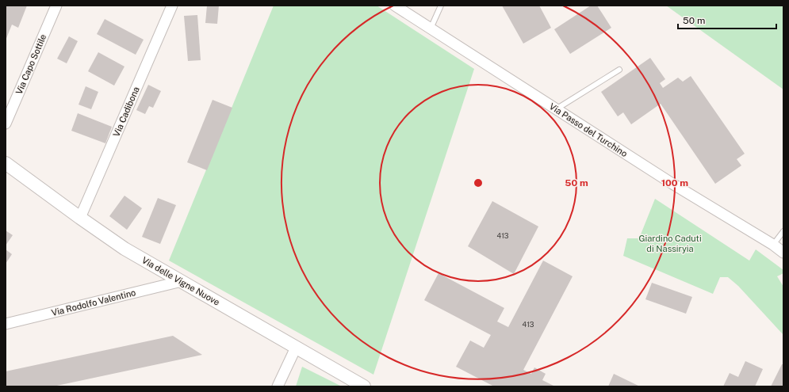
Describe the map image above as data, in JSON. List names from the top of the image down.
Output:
{
  "streets": {
    "street": [
      "Via Capo Sottile",
      "Via Cadibona",
      "Via Passo del Turchino",
      "Via delle Vigne Nuove",
      "Via Rodolfo Valentino"
    ]
  },
  "crossings": [
    ["Via Cadibona", "Via delle Vigne Nuove"],
    ["Via delle Vigne Nuove", "Via Rodolfo Valentino"]
  ],
  "parks": ["Giardino Caduti di Nassiryia"],
  "house_numbers": ["413", "413"],
  "scale_bar": "50 m",
  "rings": ["50 m", "100 m"]
}
